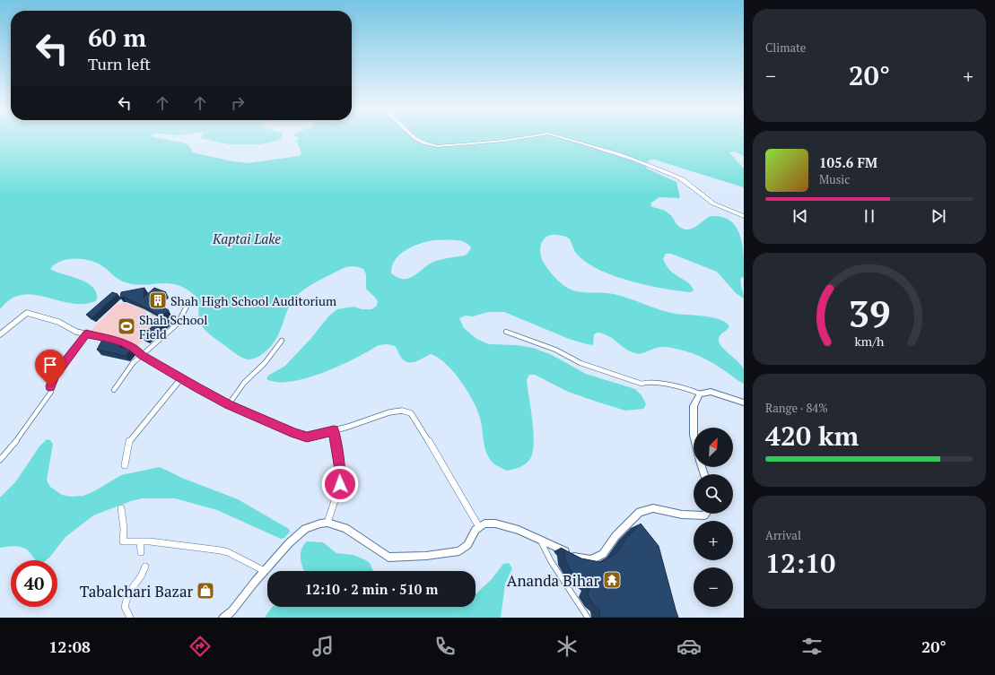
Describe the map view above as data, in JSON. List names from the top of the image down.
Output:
{
  "water": ["Kaptai Lake"],
  "places": {
    "building": ["Shah High School Auditorium"],
    "sports": ["Shah School Field"],
    "temple": ["Ananda Bihar"],
    "shop": ["Tabalchari Bazar"]
  },
  "north": "top right",
  "page": {
    "tile": [
      "Climate",
      ["Range · 84%", "420 km"],
      ["Arrival", "12:10"]
    ],
    "turn": ["60 m", "Turn left"],
    "heat": ["−", "20°", "+"],
    "song": ["105.6 FM", "Music"],
    "map_buttons": ["+", "−"],
    "limit": "40",
    "trip": "12:10 · 2 min · 510 m",
    "tabs": ["12:08", "20°"],
    "gauge": ["39", "km/h"]
  }
}
